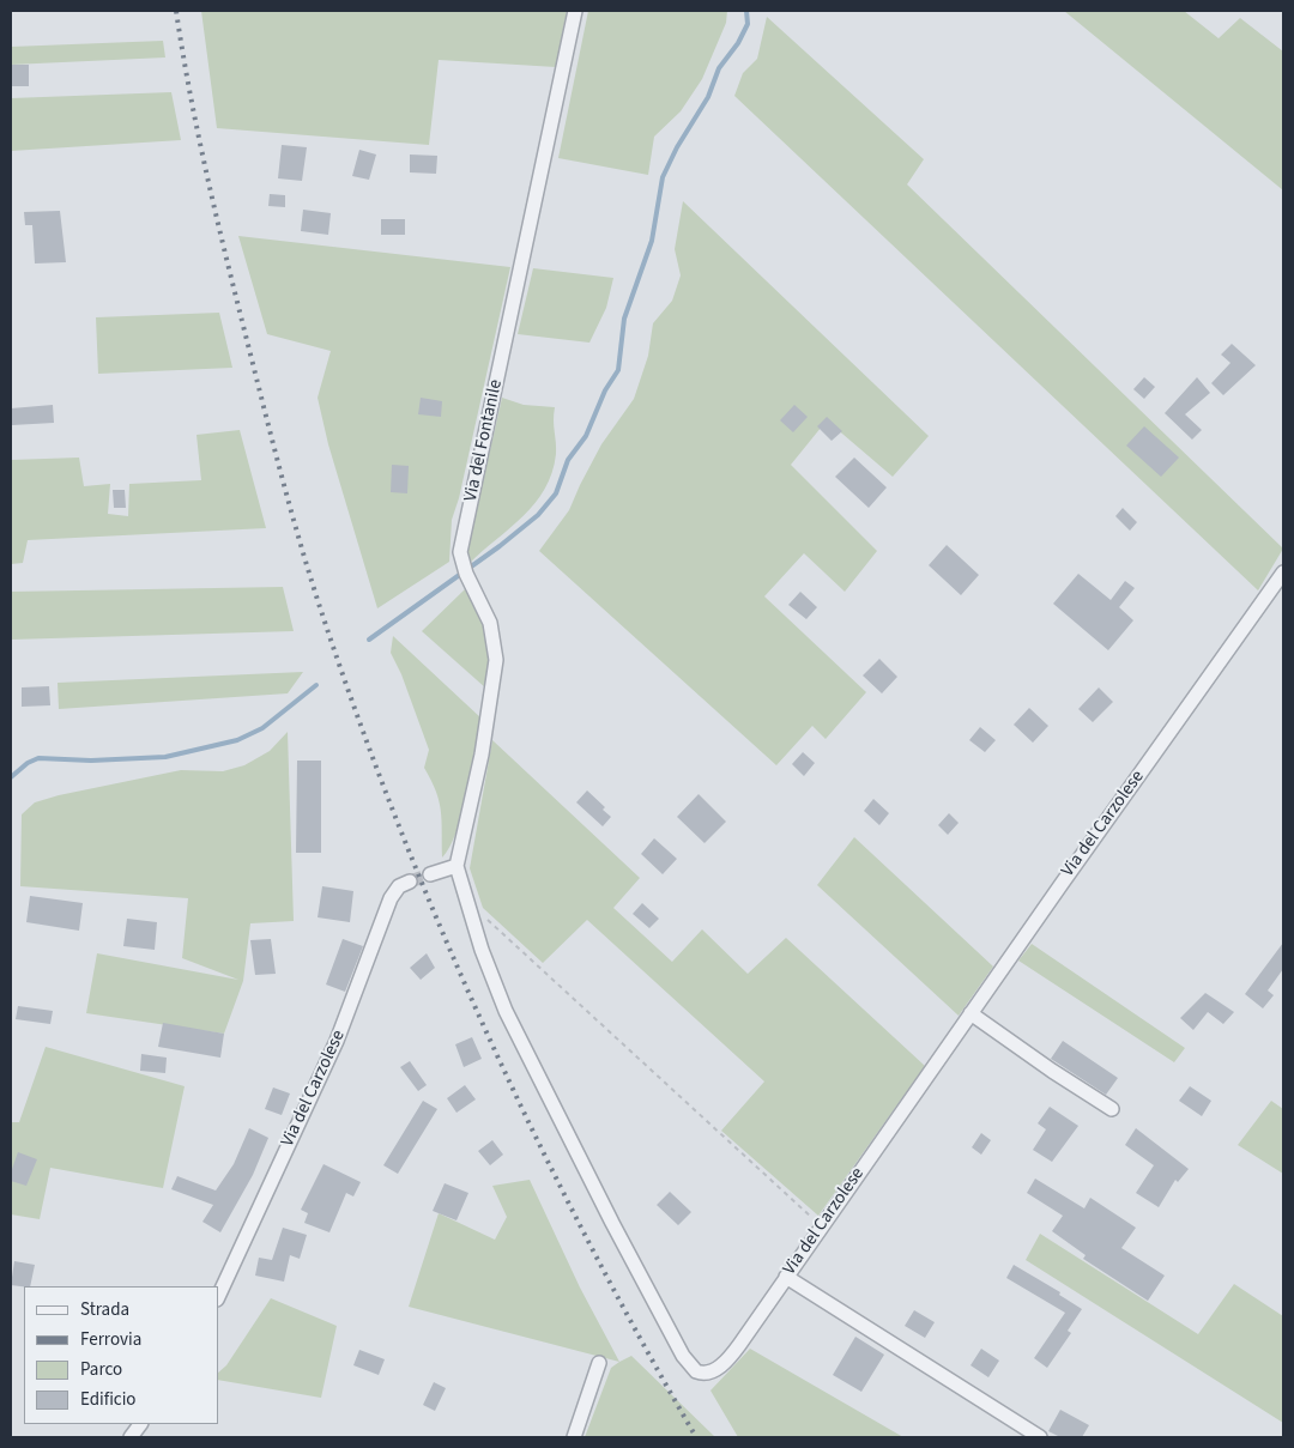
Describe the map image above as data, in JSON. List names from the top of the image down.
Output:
{
  "streets": {
    "street": ["Via del Fontanile", "Via del Carzolese"]
  },
  "crossings": [
    ["Via del Fontanile", "Via del Carzolese"]
  ],
  "legend": [
    "Strada",
    "Ferrovia",
    "Parco",
    "Edificio"
  ]
}
